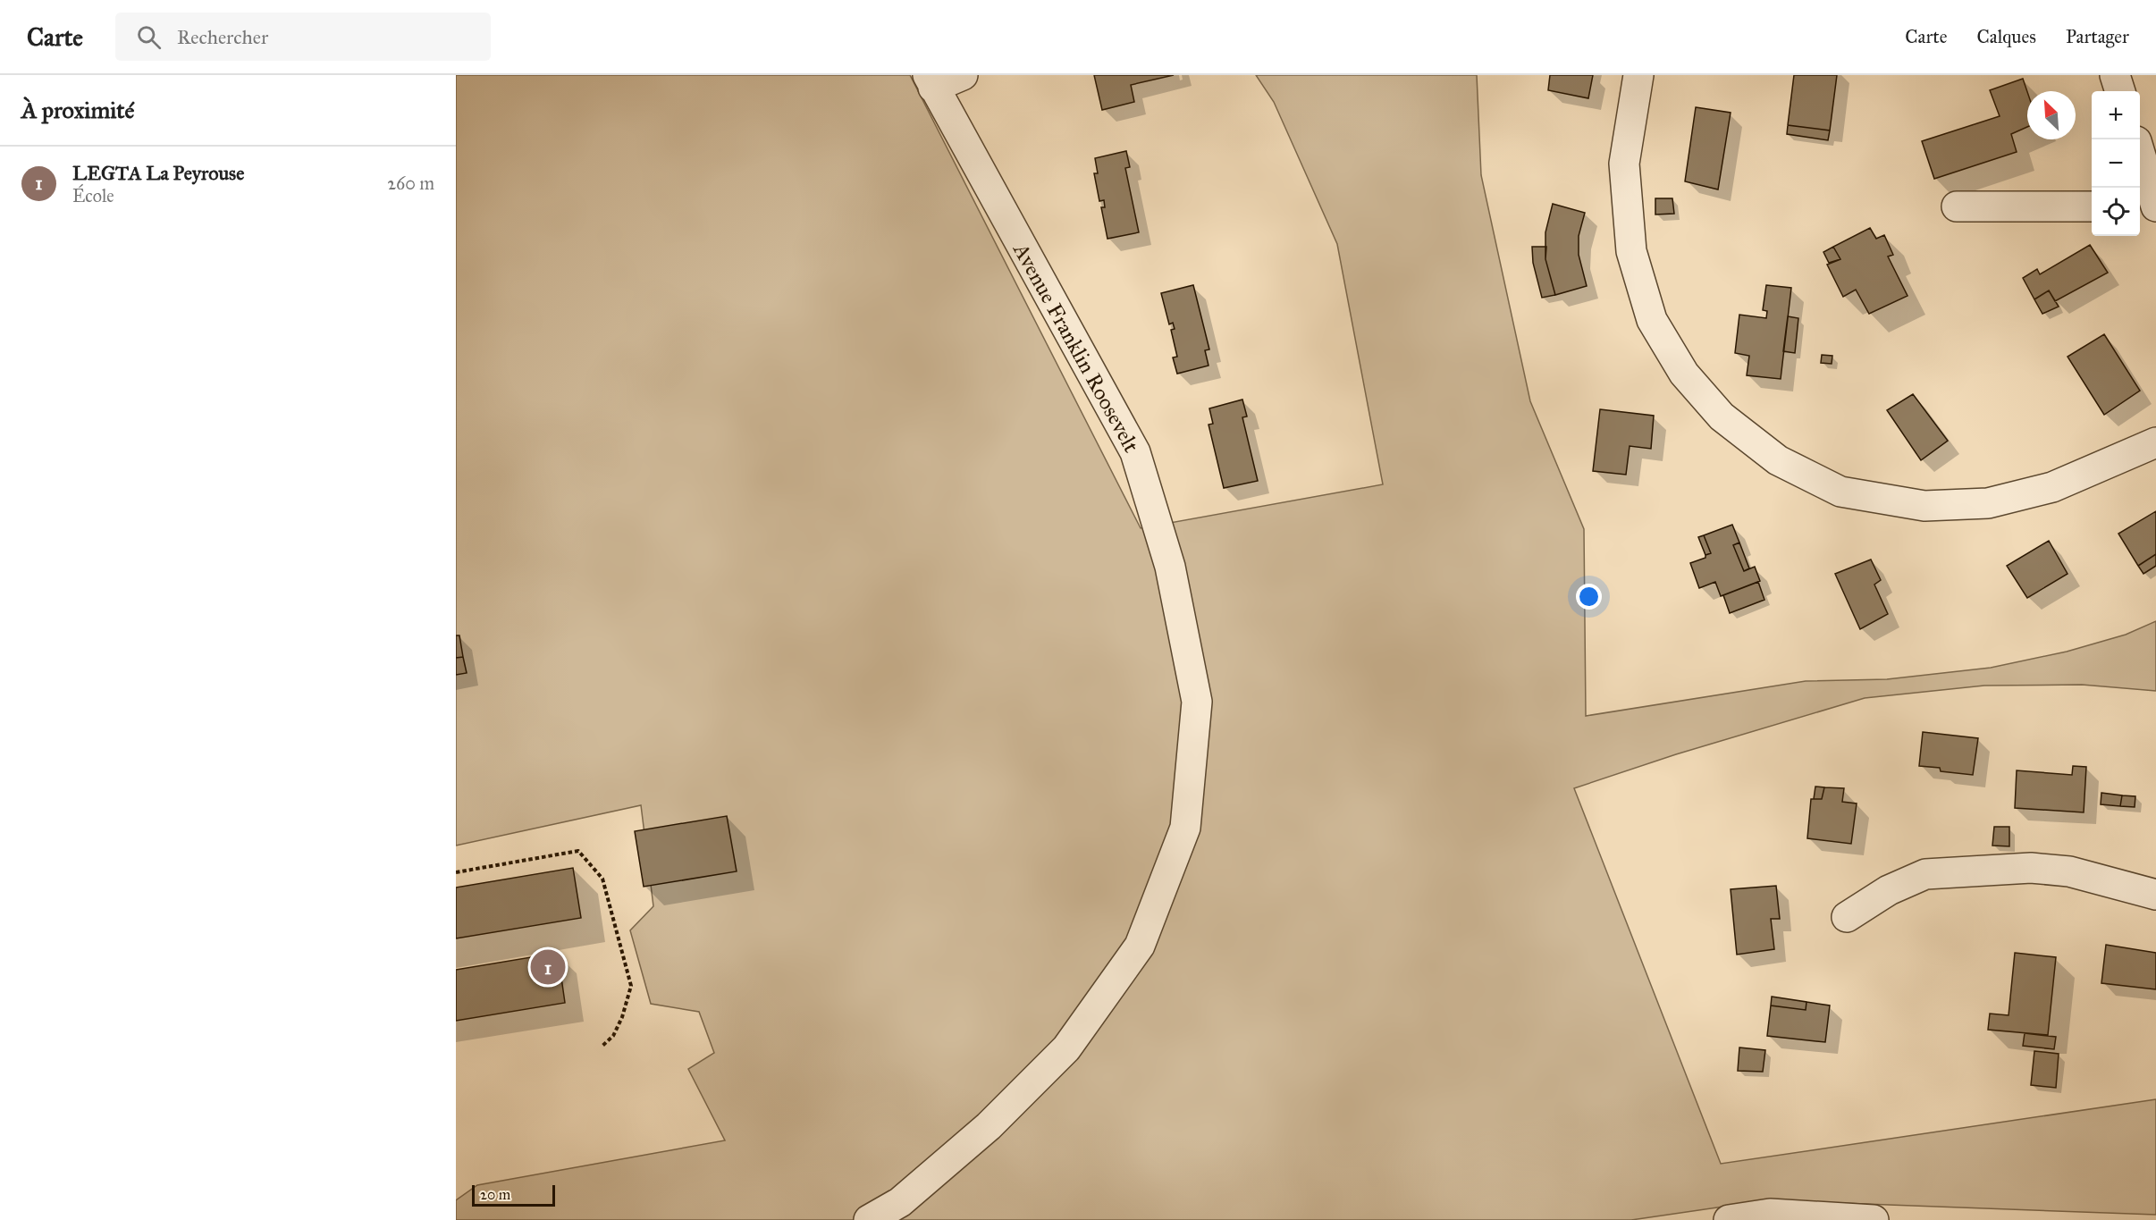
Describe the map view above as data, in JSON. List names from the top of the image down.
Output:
{
  "streets": {
    "street": ["Avenue Franklin Roosevelt"]
  },
  "scale_bar": "20 m",
  "north": "top left",
  "page": {
    "header": "Carte",
    "search": "Rechercher",
    "nav": ["Carte", "Calques", "Partager"],
    "heading": "À proximité",
    "map_buttons": ["+", "−"],
    "list": [
      {
        "mark": "1",
        "name": "LEGTA La Peyrouse",
        "note": "École",
        "value": "260 m"
      }
    ],
    "pins": "1",
    "scale": "20 m"
  }
}
